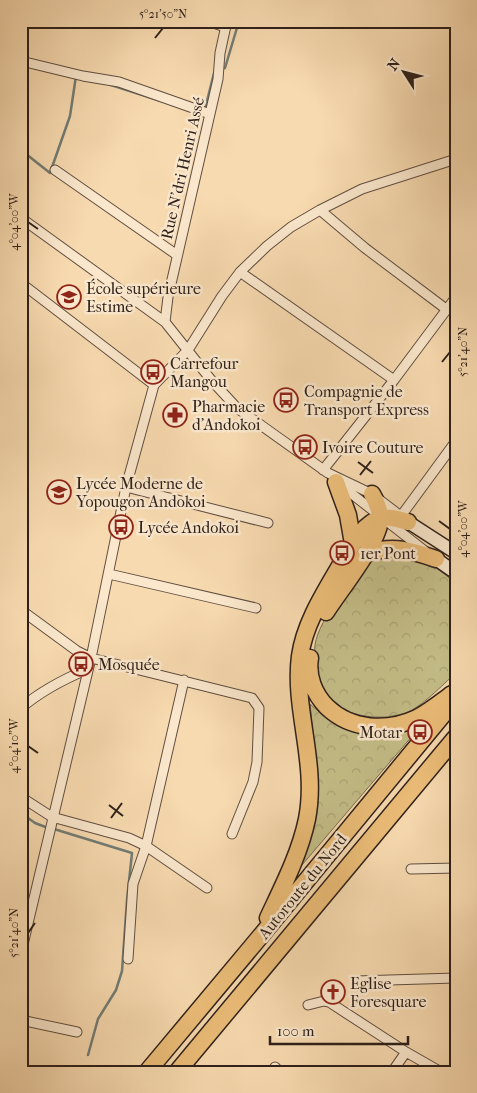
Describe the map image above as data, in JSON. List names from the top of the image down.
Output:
{
  "streets": {
    "highway": ["Autoroute du Nord"],
    "street": ["Rue N’dri Henri Assé"]
  },
  "places": {
    "school or university": ["École supérieure Estime", "Lycée Moderne de Yopougon Andokoi"],
    "bus stop": [
      "Carrefour Mangou",
      "Compagnie de Transport Express",
      "Ivoire Couture",
      "Lycée Andokoi",
      "1er Pont",
      "Mosquée",
      "Motar"
    ],
    "pharmacy": ["Pharmacie d’Andokoi"],
    "church": ["Eglise Foresquare"]
  },
  "scale_bar": "100 m",
  "north": "top left",
  "coordinates": [
    "5°21'50\"N",
    "4°04'00\"W",
    "5°21'40\"N",
    "4°04'10\"W"
  ]
}
